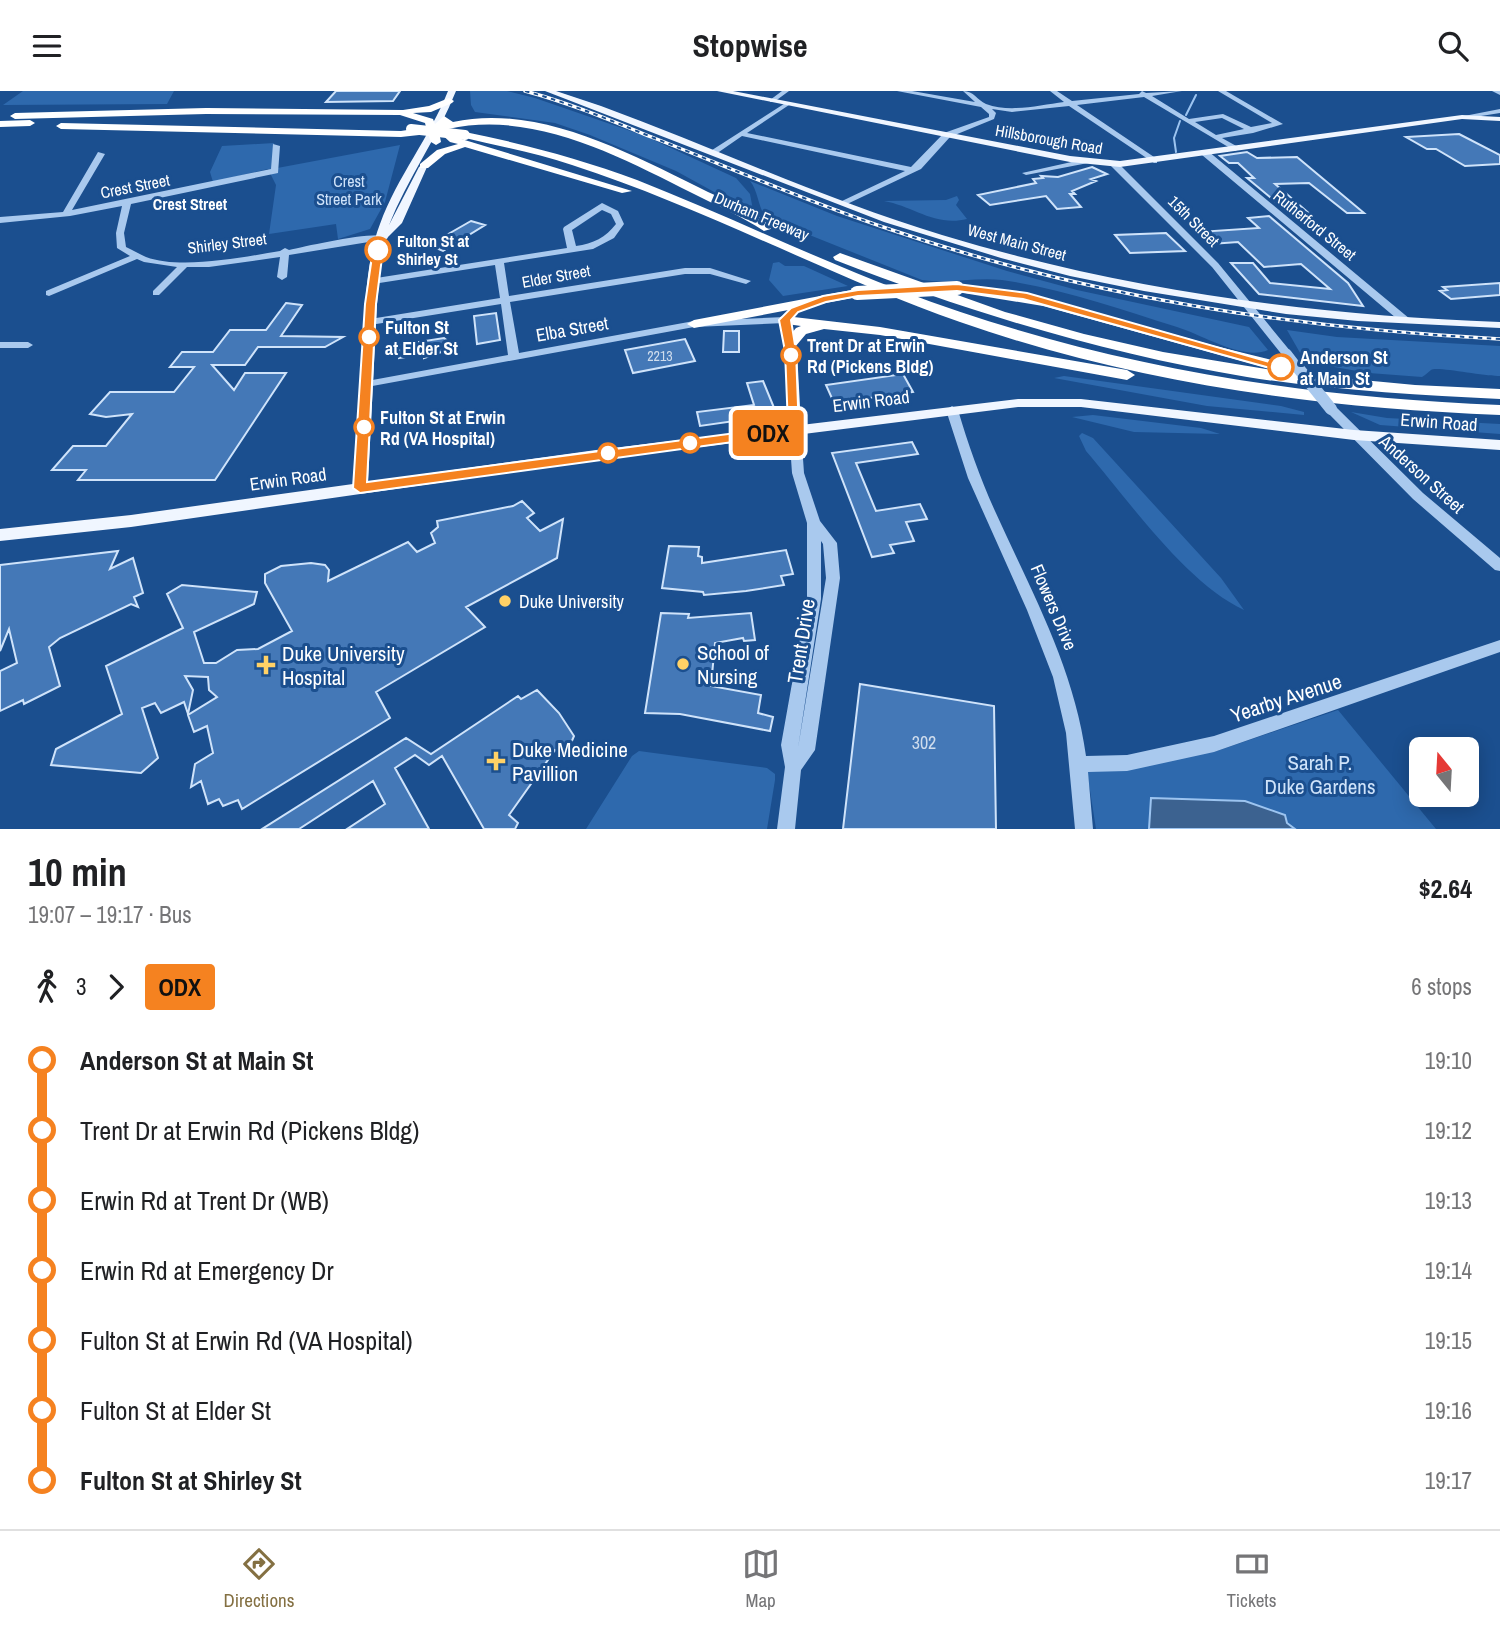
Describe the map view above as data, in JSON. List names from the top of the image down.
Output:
{
  "streets": {
    "highway": ["Durham Freeway"],
    "main road": [
      "Hillsborough Road",
      "West Main Street",
      "Erwin Road",
      "Trent Drive"
    ],
    "street": [
      "Crest Street",
      "15th Street",
      "Rutherford Street",
      "Shirley Street",
      "Elder Street",
      "Elba Street",
      "Anderson Street",
      "Flowers Drive",
      "Yearby Avenue"
    ]
  },
  "crossings": [
    ["Hillsborough Road", "15th Street"],
    ["Hillsborough Road", "Rutherford Street"],
    ["15th Street", "West Main Street"],
    ["15th Street", "Anderson Street"],
    ["Rutherford Street", "West Main Street"],
    ["West Main Street", "Anderson Street"],
    ["Elba Street", "Trent Drive"],
    ["Erwin Road", "Anderson Street"],
    ["Erwin Road", "Flowers Drive"],
    ["Erwin Road", "Trent Drive"],
    ["Flowers Drive", "Yearby Avenue"]
  ],
  "districts": ["Crest Street"],
  "parks": ["Crest Street Park", "Sarah P. Duke Gardens"],
  "places": {
    "other": [
      "Fulton St at Shirley St",
      "Fulton St at Elder St",
      "Trent Dr at Erwin Rd (Pickens Bldg)",
      "Anderson St at Main St",
      "Fulton St at Erwin Rd (VA Hospital)",
      "Duke University",
      "School of Nursing"
    ],
    "health": ["Duke University Hospital", "Duke Medicine Pavillion"]
  },
  "lines": ["bus line ODX"],
  "house_numbers": ["2213", "302"],
  "north": "top",
  "page": {
    "header": "Stopwise",
    "on_map": "ODX",
    "heading": ["10 min", "19:07 – 19:17 · Bus", "$2.64"],
    "legs": ["3", "ODX", "6 stops"],
    "list": [
      {
        "name": "Anderson St at Main St",
        "value": "19:10"
      },
      {
        "name": "Trent Dr at Erwin Rd (Pickens Bldg)",
        "value": "19:12"
      },
      {
        "name": "Erwin Rd at Trent Dr (WB)",
        "value": "19:13"
      },
      {
        "name": "Erwin Rd at Emergency Dr",
        "value": "19:14"
      },
      {
        "name": "Fulton St at Erwin Rd (VA Hospital)",
        "value": "19:15"
      },
      {
        "name": "Fulton St at Elder St",
        "value": "19:16"
      },
      {
        "name": "Fulton St at Shirley St",
        "value": "19:17"
      }
    ],
    "tabs": ["Directions", "Map", "Tickets"]
  }
}
